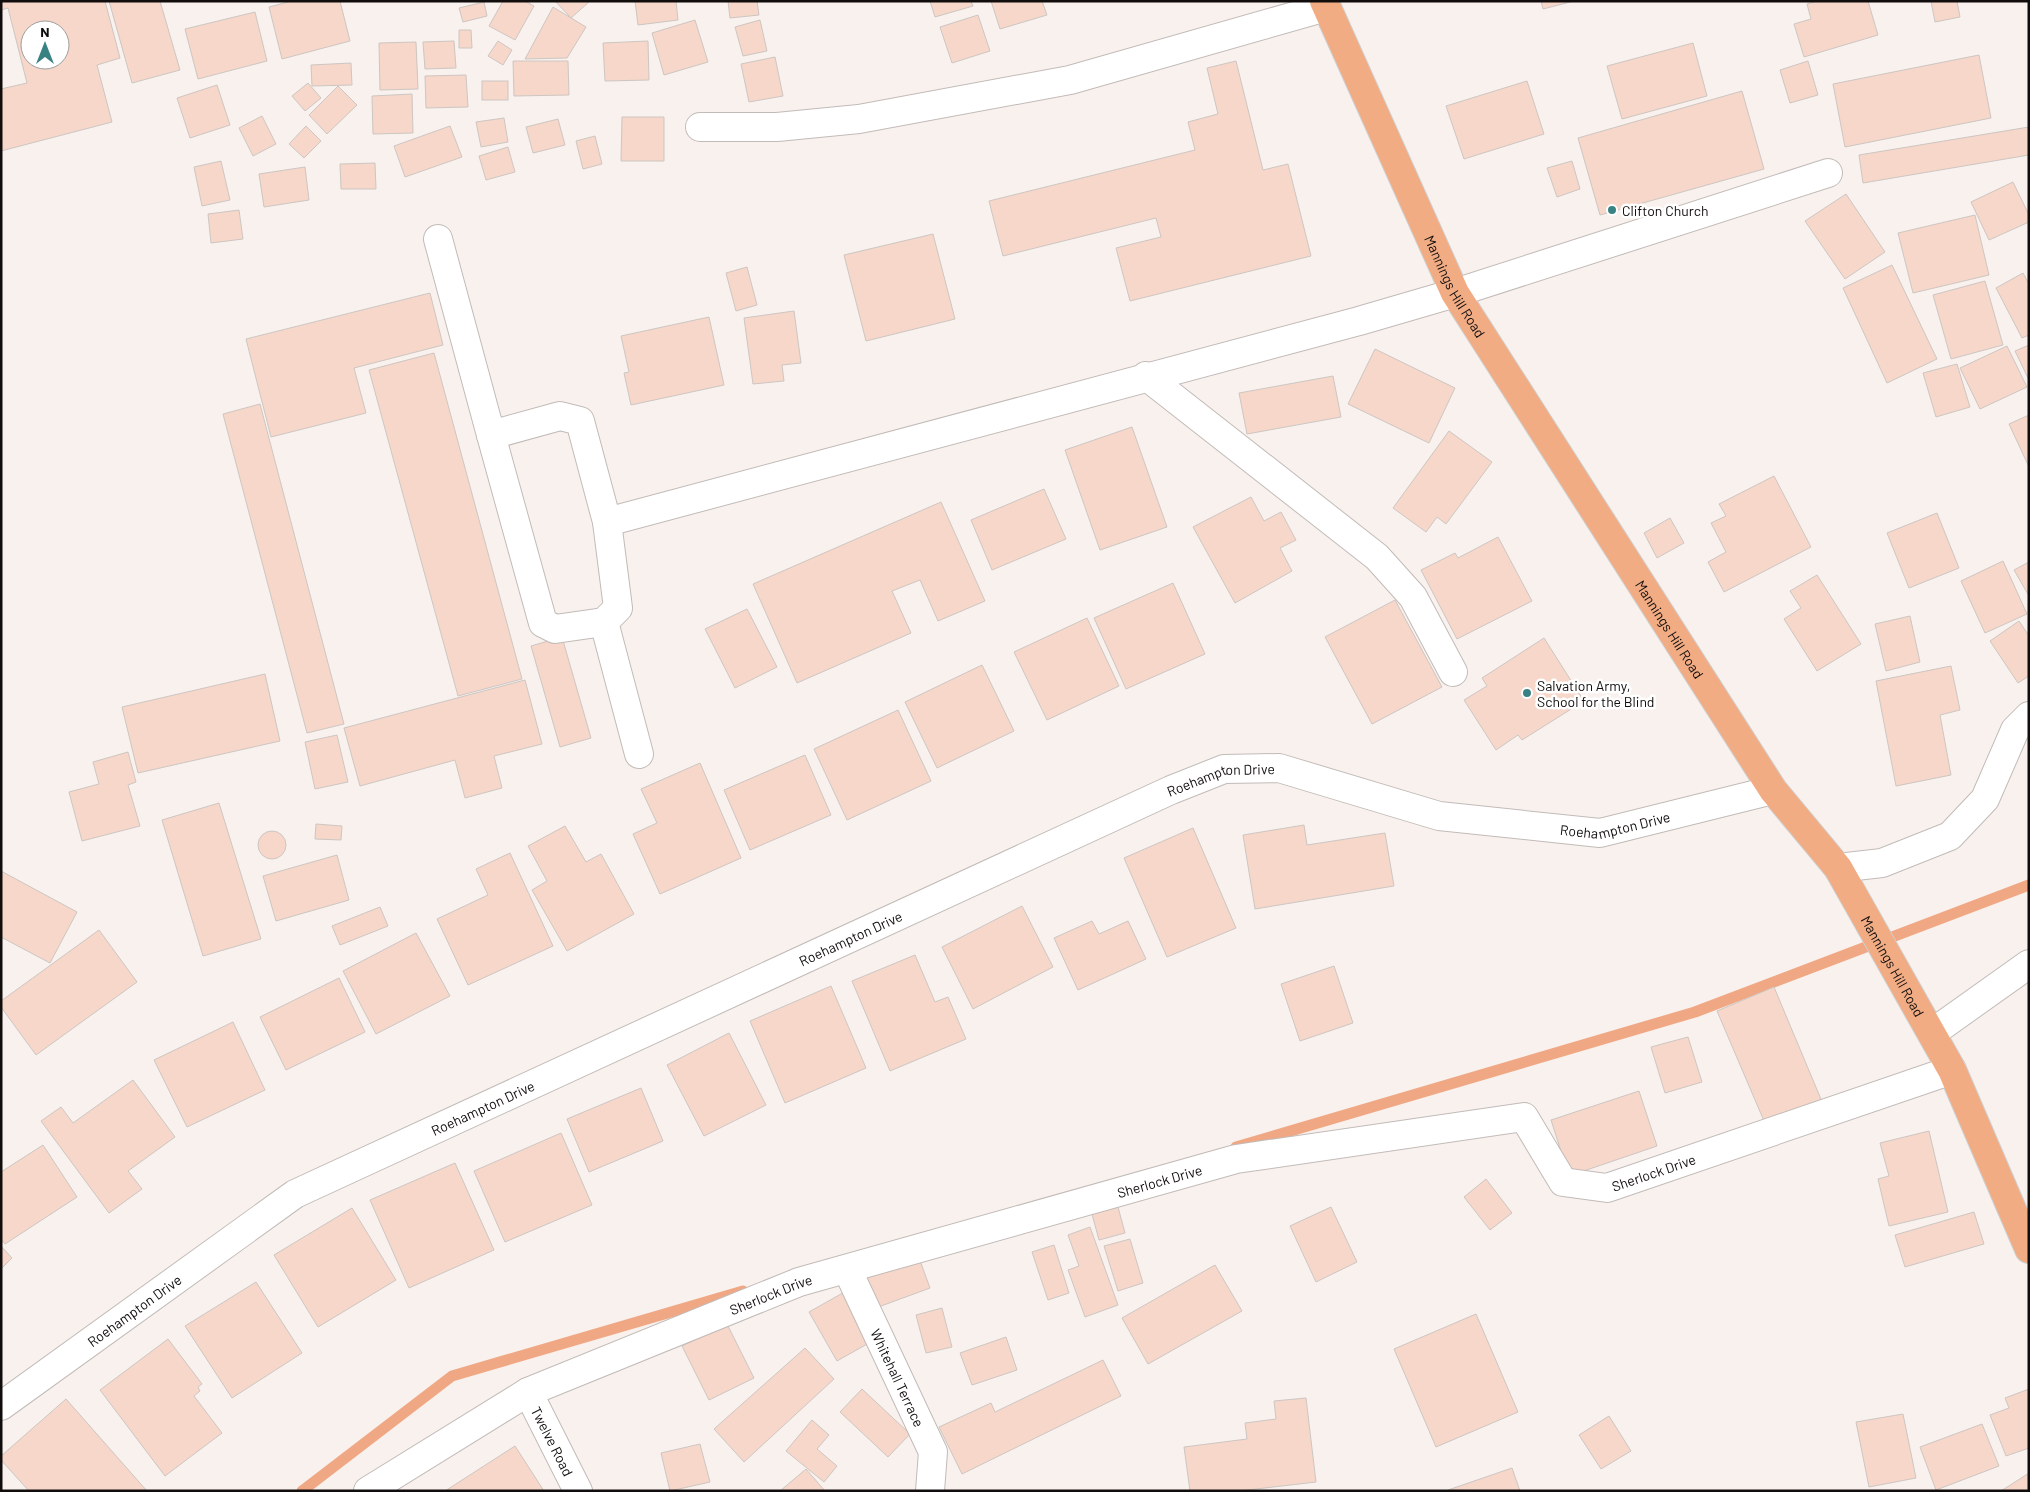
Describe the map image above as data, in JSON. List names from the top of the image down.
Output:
{
  "streets": {
    "main road": ["Mannings Hill Road"],
    "street": [
      "Roehampton Drive",
      "Sherlock Drive",
      "Whitehall Terrace",
      "Twelve Road"
    ]
  },
  "crossings": [
    ["Mannings Hill Road", "Roehampton Drive"],
    ["Mannings Hill Road", "Sherlock Drive"],
    ["Sherlock Drive", "Whitehall Terrace"],
    ["Sherlock Drive", "Twelve Road"]
  ],
  "places": ["Clifton Church", "Salvation Army, School for the Blind"],
  "north": "top"
}
